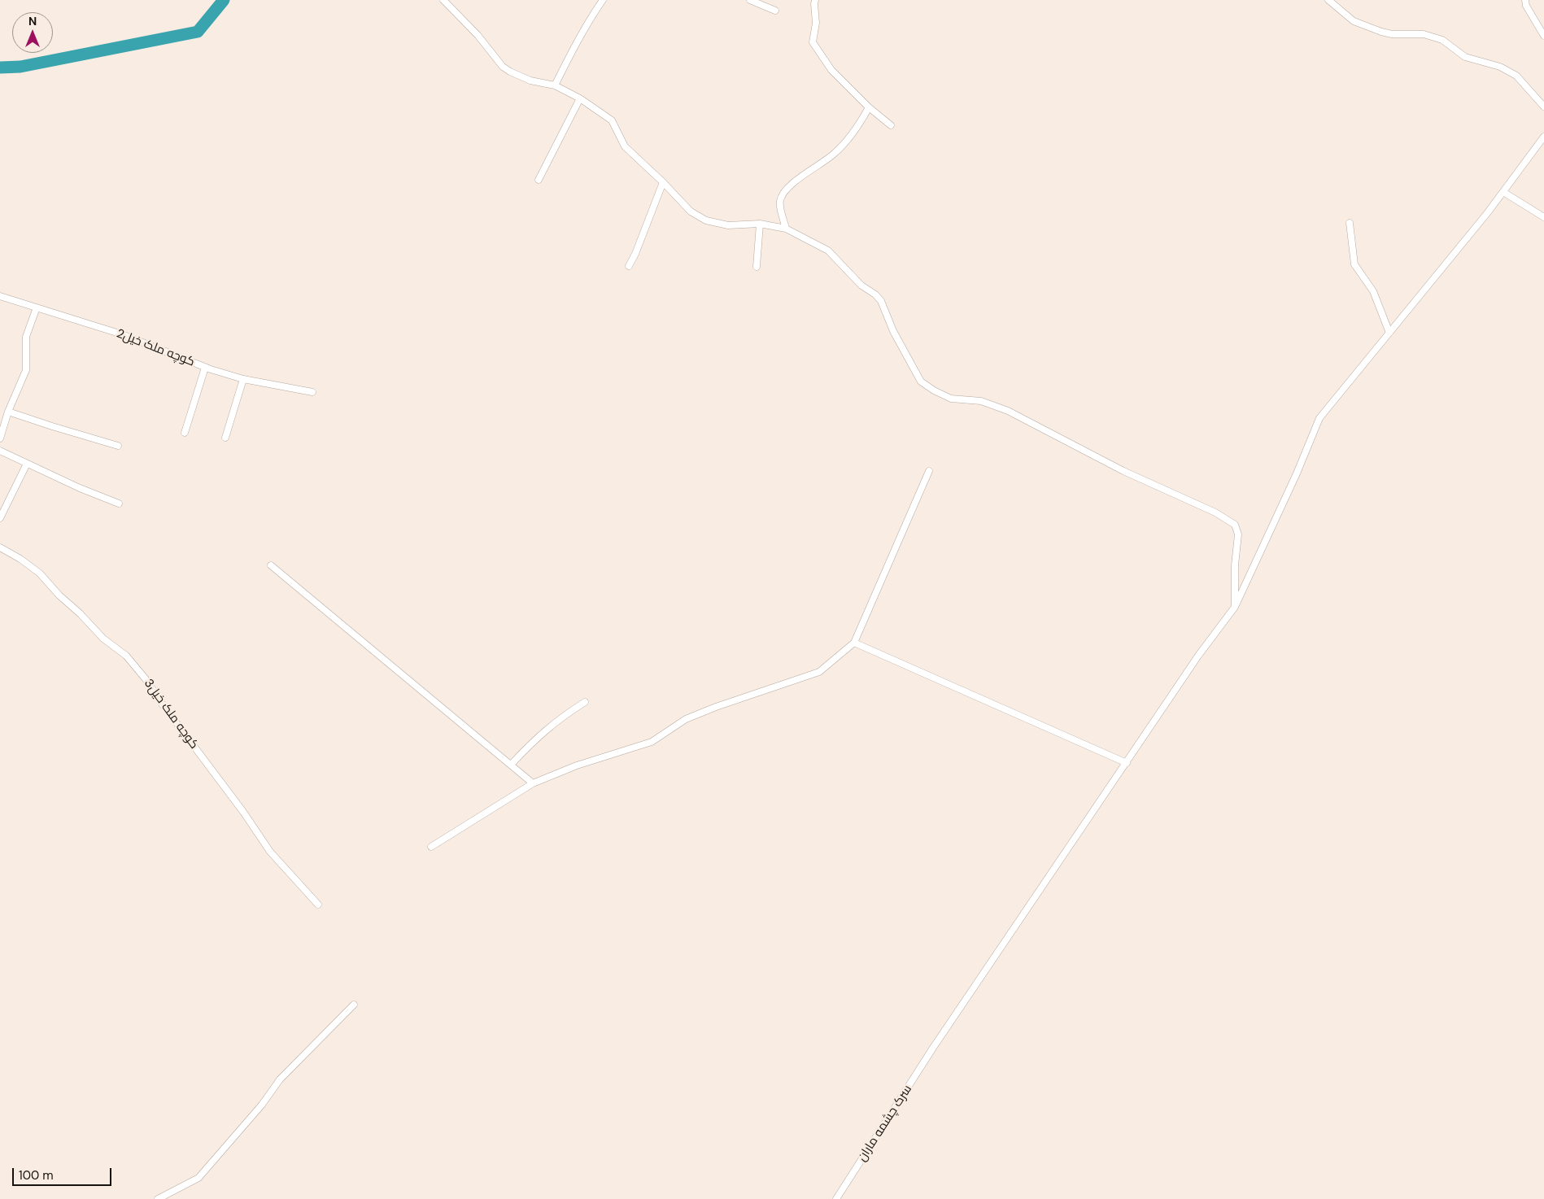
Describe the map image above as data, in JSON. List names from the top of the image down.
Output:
{
  "streets": {
    "street": ["کوچه ملک خیل2", "کوچه ملک خیل3", "سرک چشمه ماران"]
  },
  "scale_bar": "100 m",
  "north": "top"
}
